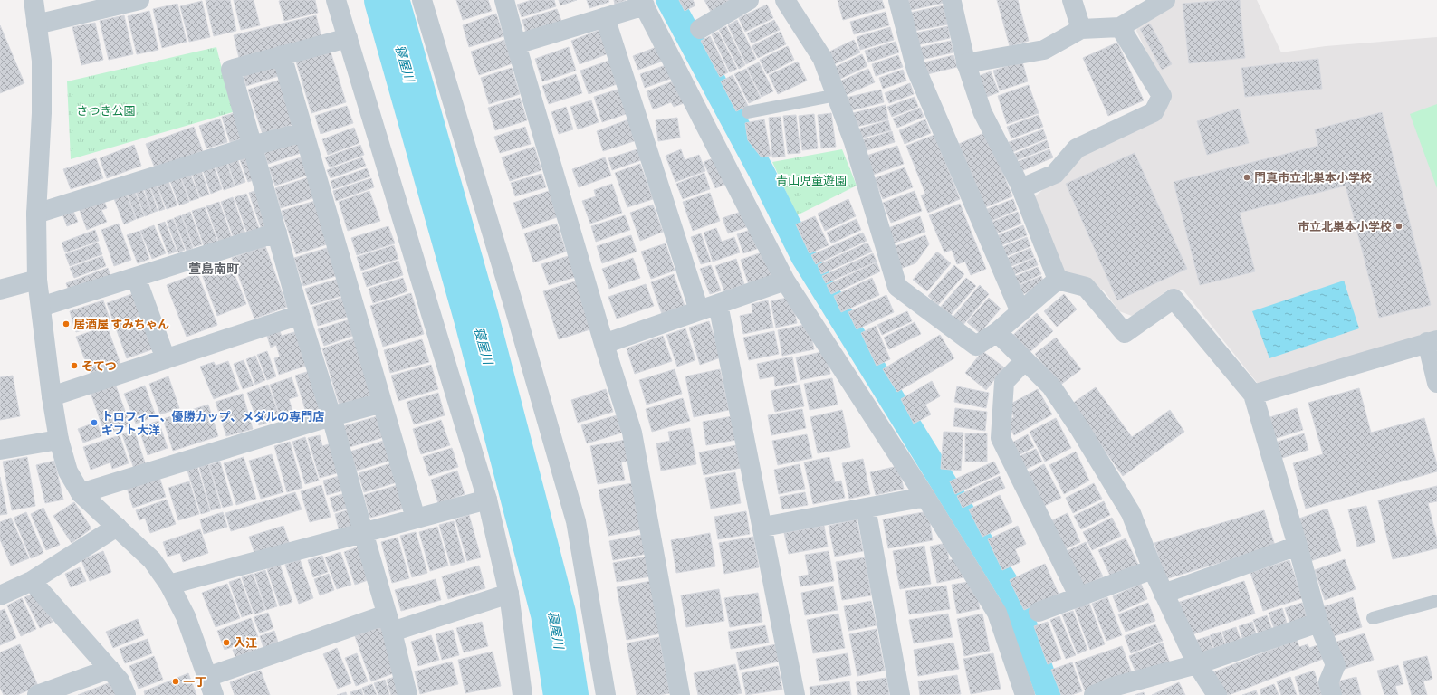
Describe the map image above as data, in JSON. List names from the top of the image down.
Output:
{
  "districts": ["萱島南町"],
  "water": ["寝屋川"],
  "parks": ["さつき公園", "青山児童遊園"],
  "places": [
    "門真市立北巣本小学校",
    "市立北巣本小学校",
    "居酒屋 すみちゃん",
    "そてつ",
    "トロフィー、優勝カップ、メダルの専門店 ギフト大洋",
    "入江",
    "一丁"
  ]
}
